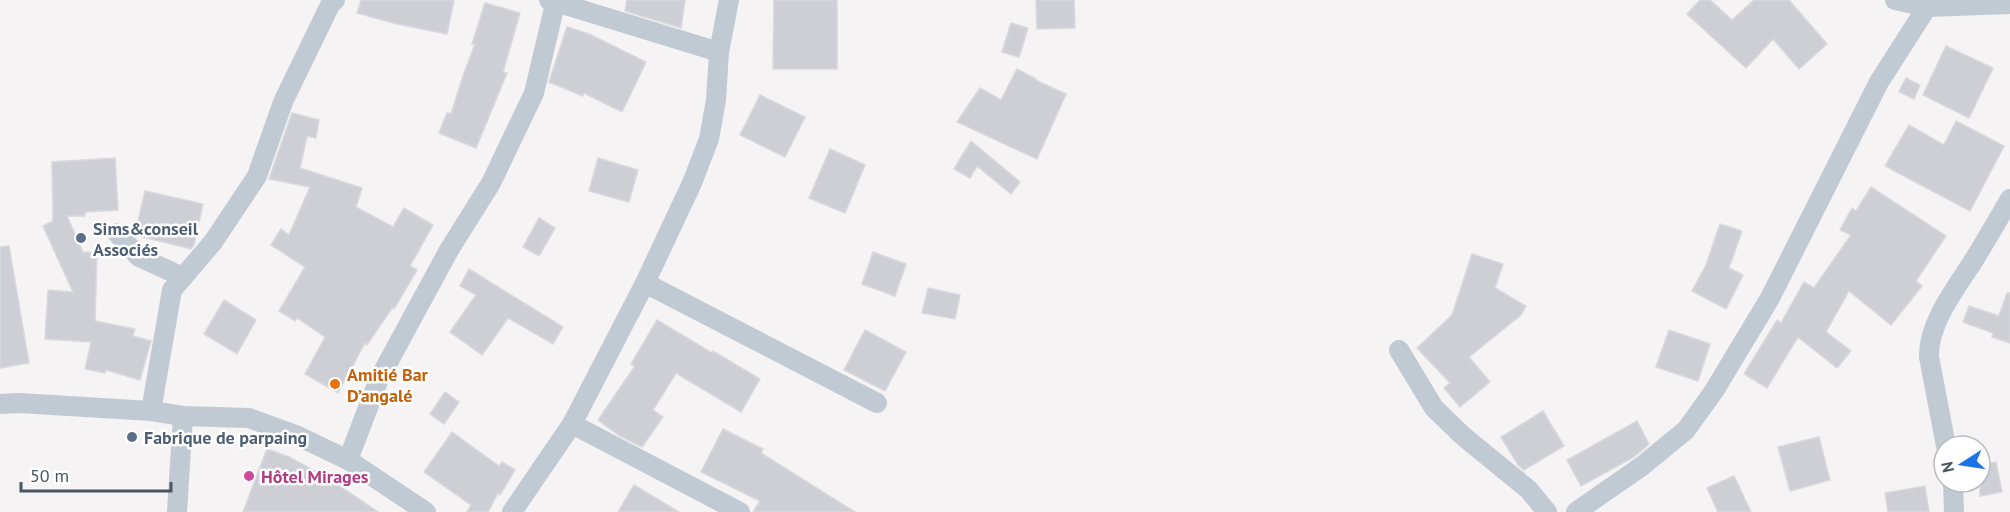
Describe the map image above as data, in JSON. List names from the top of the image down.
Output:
{
  "places": [
    "Sims&conseil Associés",
    "Amitié Bar D’angalé",
    "Fabrique de parpaing",
    "Hôtel Mirages"
  ],
  "scale_bar": "50 m",
  "north": "left"
}
